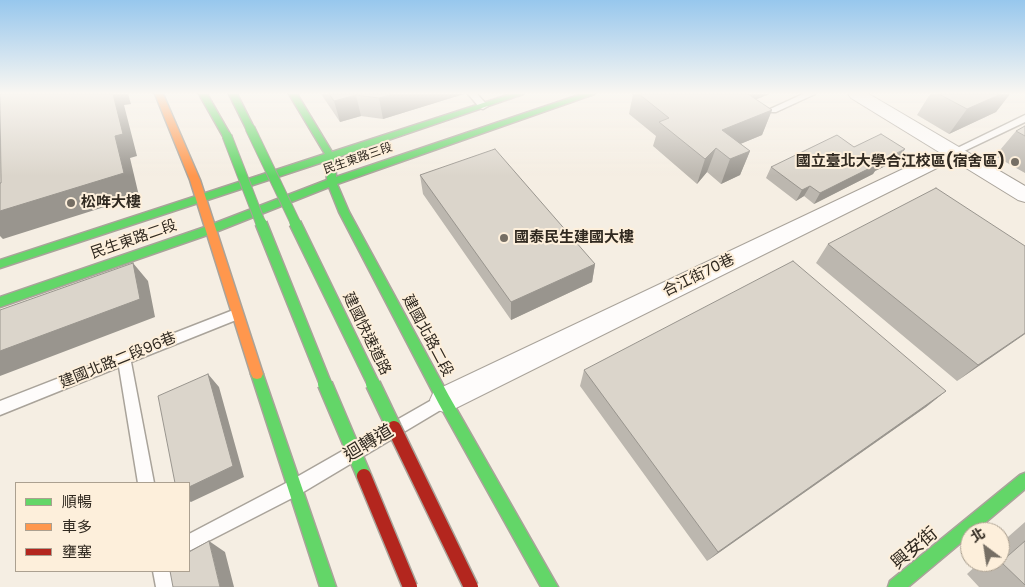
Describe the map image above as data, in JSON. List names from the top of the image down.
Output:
{
  "streets": {
    "main road": [
      "民生東路三段",
      "民生東路二段",
      "建國快速道路",
      "建國北路二段",
      "興安街"
    ],
    "street": ["合江街70巷"],
    "lane": ["建國北路二段96巷", "迴轉道"]
  },
  "crossings": [
    ["民生東路三段", "民生東路二段"],
    ["民生東路三段", "建國北路二段"],
    ["合江街70巷", "建國北路二段"],
    ["合江街70巷", "迴轉道"],
    ["建國北路二段", "迴轉道"]
  ],
  "places": ["國立臺北大學合江校區(宿舍區)", "松哖大樓", "國泰民生建國大樓"],
  "legend": ["順暢", "車多", "壅塞"],
  "north": "top left"
}
